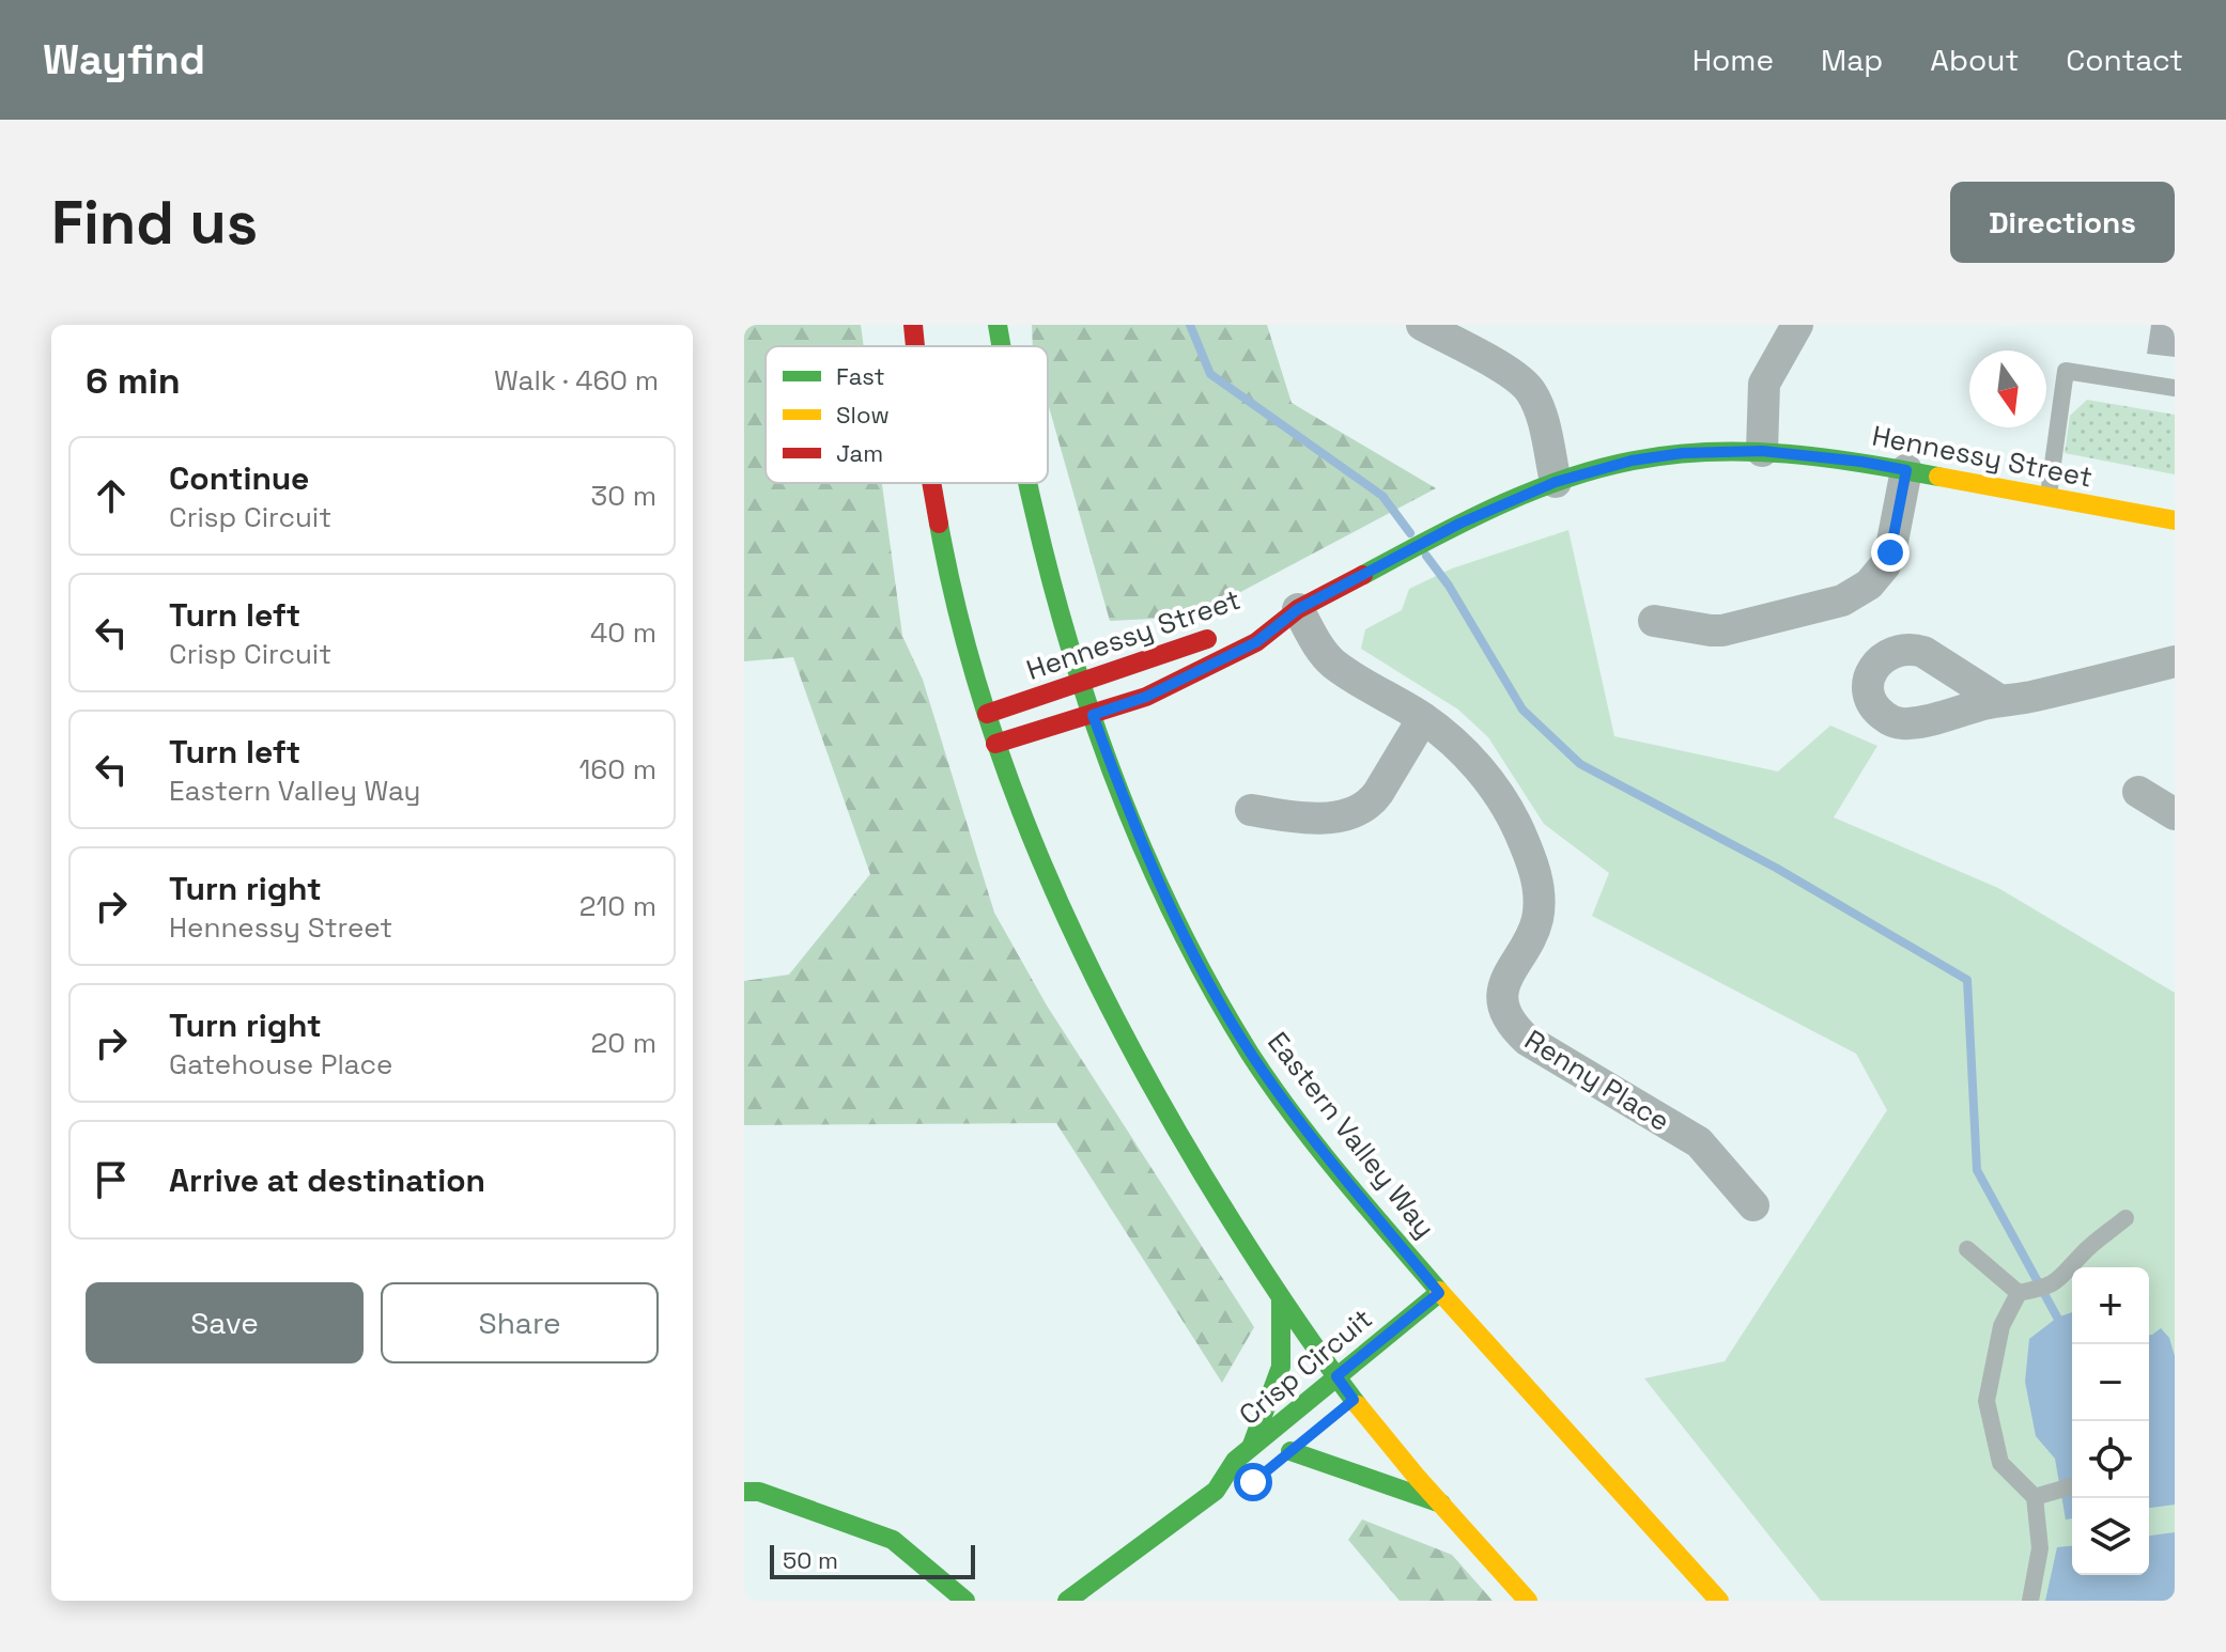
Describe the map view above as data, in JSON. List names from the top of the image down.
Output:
{
  "streets": {
    "main road": ["Hennessy Street", "Eastern Valley Way", "Crisp Circuit"],
    "street": ["Renny Place"]
  },
  "crossings": [
    ["Hennessy Street", "Renny Place"],
    ["Hennessy Street", "Eastern Valley Way"],
    ["Eastern Valley Way", "Crisp Circuit"]
  ],
  "legend": ["Fast", "Slow", "Jam"],
  "scale_bar": "50 m",
  "north": "bottom",
  "page": {
    "header": "Wayfind",
    "nav": [
      "Home",
      "Map",
      "About",
      "Contact"
    ],
    "buttons": [
      "Directions",
      ["Save", "Share"]
    ],
    "title": "Find us",
    "heading": ["6 min", "Walk · 460 m"],
    "list": [
      ["Continue", "Crisp Circuit", "30 m"],
      ["Turn left", "Crisp Circuit", "40 m"],
      ["Turn left", "Eastern Valley Way", "160 m"],
      ["Turn right", "Hennessy Street", "210 m"],
      ["Turn right", "Gatehouse Place", "20 m"],
      "Arrive at destination"
    ],
    "map_buttons": ["+", "−"],
    "scale": "50 m"
  }
}
